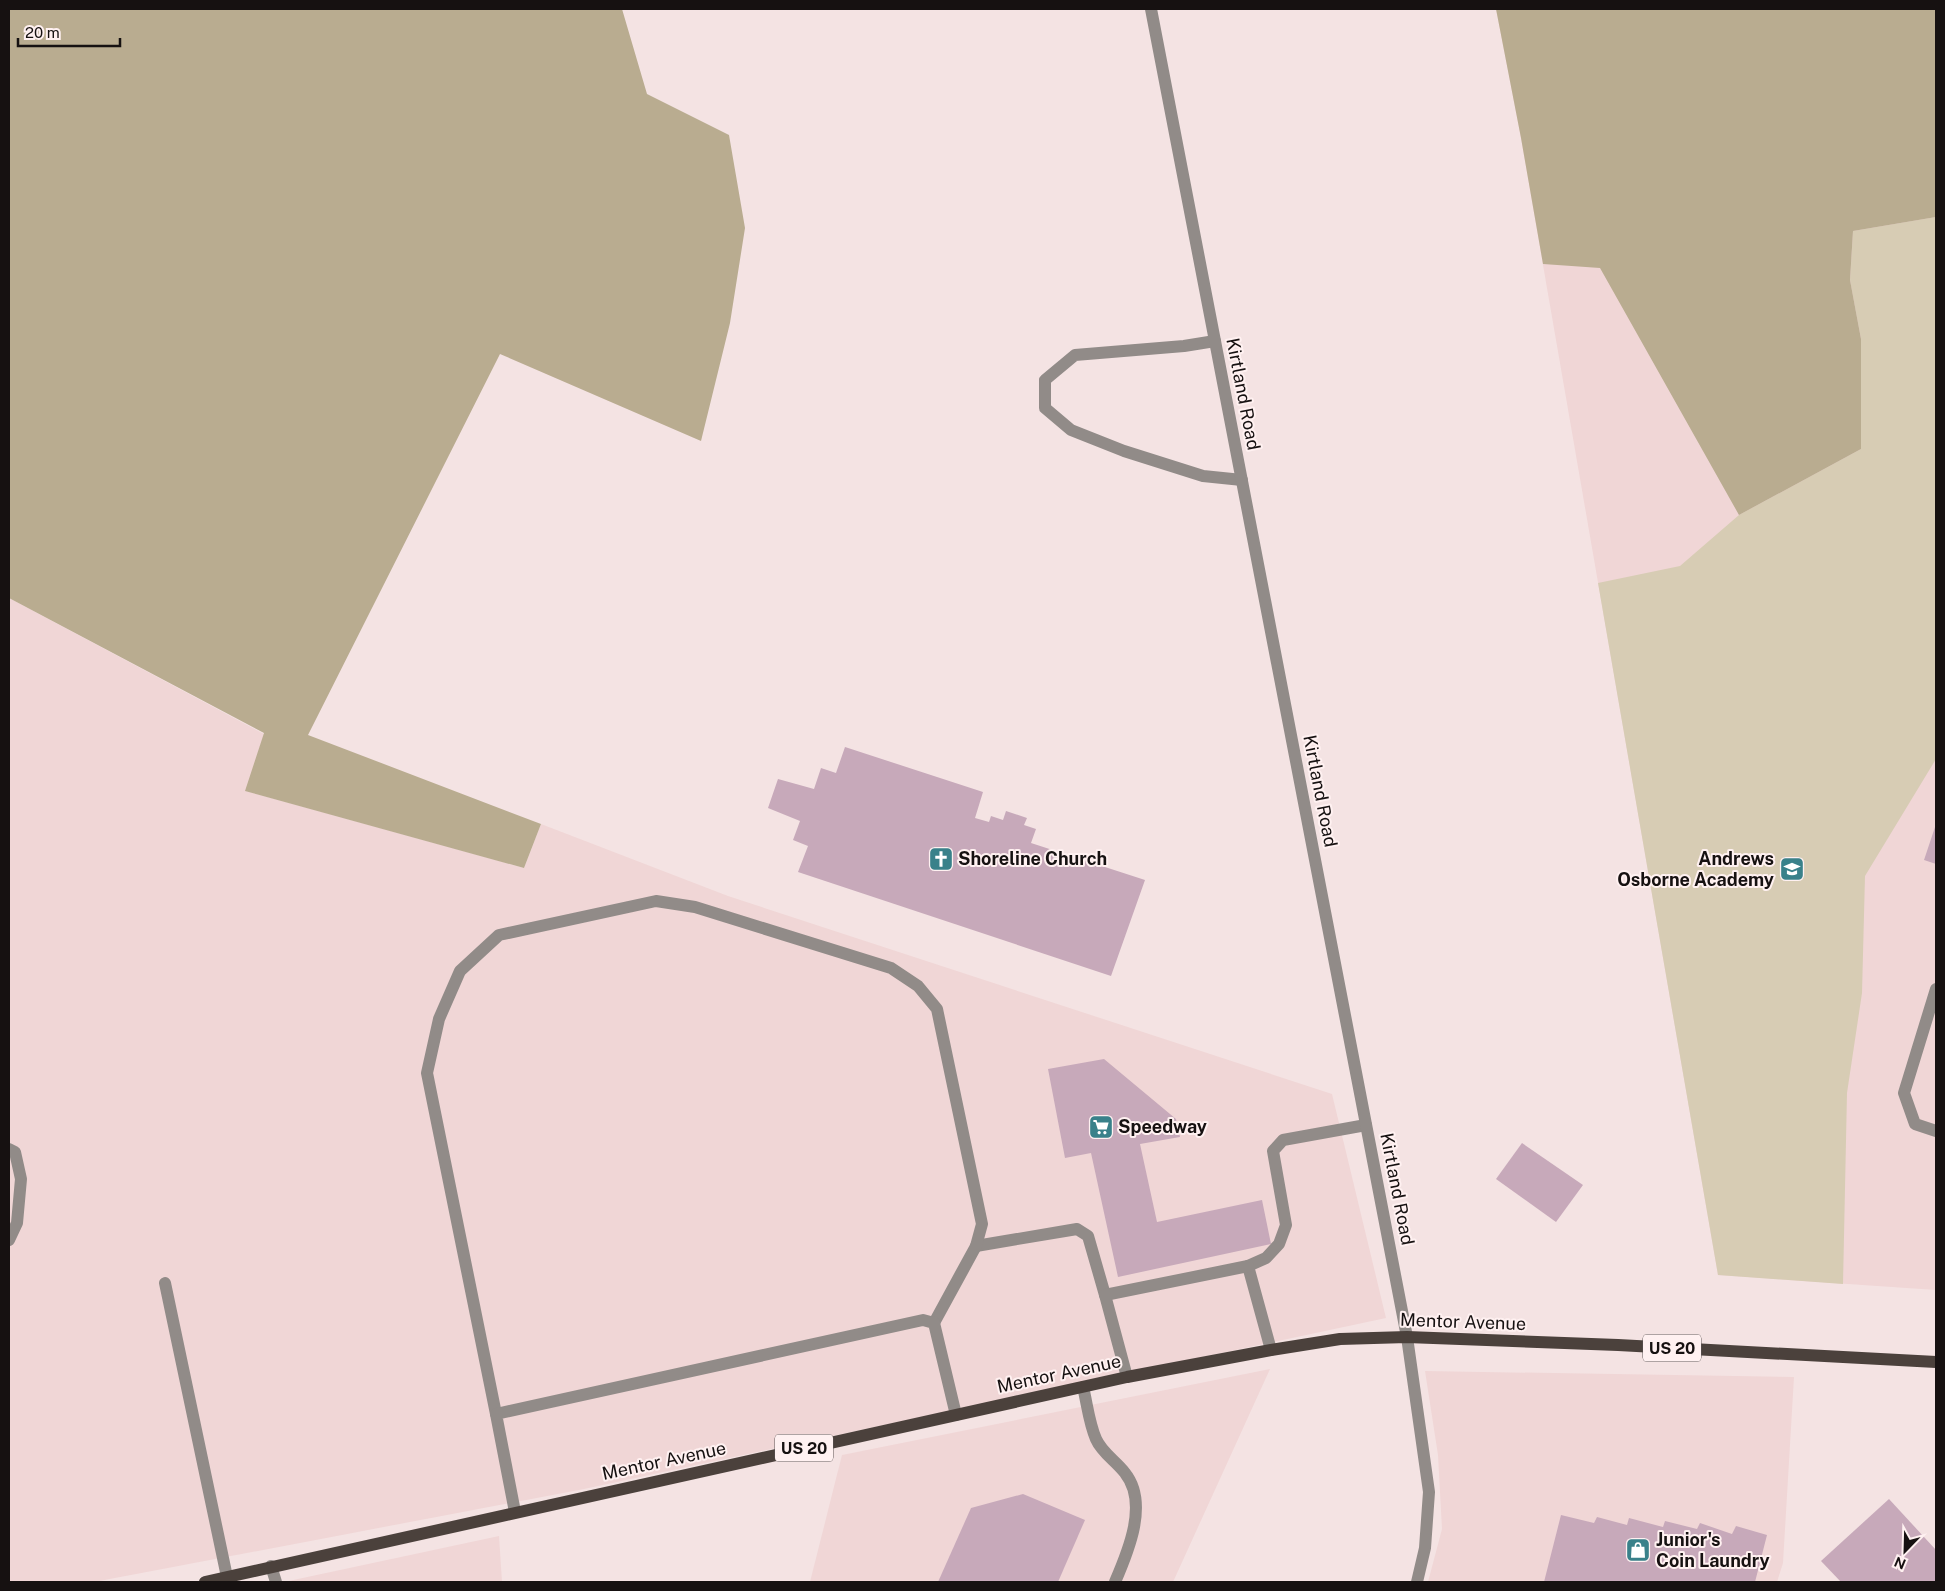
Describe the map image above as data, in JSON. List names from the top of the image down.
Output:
{
  "streets": {
    "main road": ["Mentor Avenue", "US 20"],
    "street": ["Kirtland Road"]
  },
  "crossings": [
    ["Kirtland Road", "Mentor Avenue"]
  ],
  "places": {
    "church": ["Shoreline Church"],
    "school or university": ["Andrews Osborne Academy"],
    "supermarket": ["Speedway"],
    "shop": ["Junior's Coin Laundry"]
  },
  "scale_bar": "20 m",
  "north": "bottom left"
}
